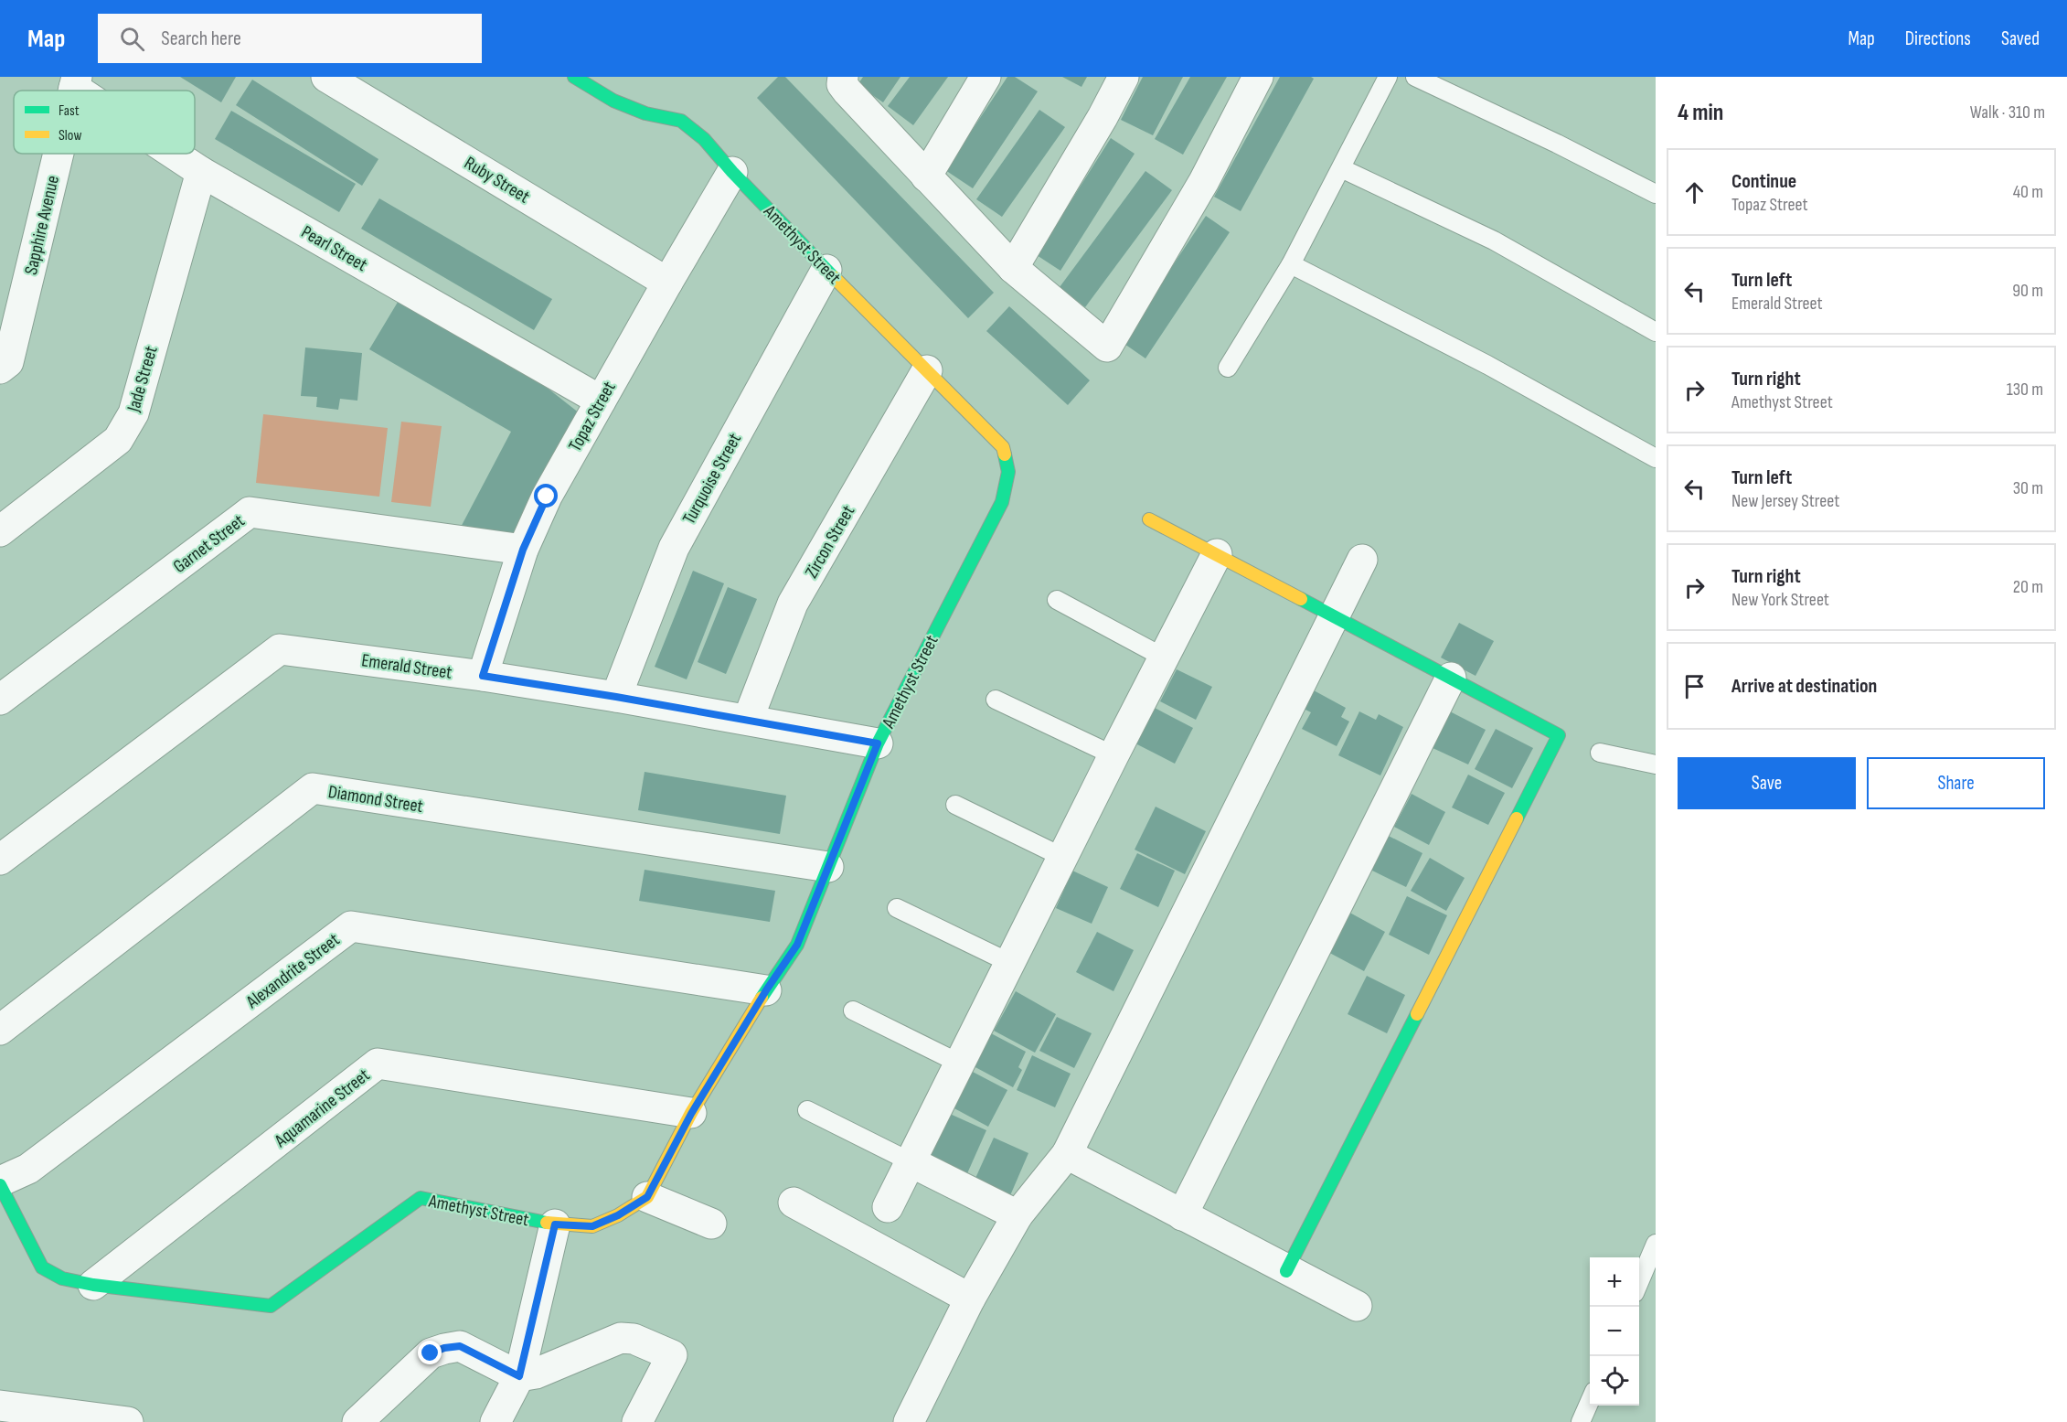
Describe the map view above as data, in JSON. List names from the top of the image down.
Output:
{
  "streets": {
    "street": [
      "Ruby Street",
      "Sapphire Avenue",
      "Amethyst Street",
      "Pearl Street",
      "Jade Street",
      "Topaz Street",
      "Turquoise Street",
      "Zircon Street",
      "Garnet Street",
      "Emerald Street",
      "Diamond Street",
      "Alexandrite Street",
      "Aquamarine Street"
    ]
  },
  "crossings": [
    ["Ruby Street", "Topaz Street"],
    ["Amethyst Street", "Topaz Street"],
    ["Amethyst Street", "Turquoise Street"],
    ["Amethyst Street", "Zircon Street"],
    ["Amethyst Street", "Emerald Street"],
    ["Amethyst Street", "Diamond Street"],
    ["Amethyst Street", "Alexandrite Street"],
    ["Amethyst Street", "Aquamarine Street"],
    ["Pearl Street", "Jade Street"],
    ["Pearl Street", "Topaz Street"],
    ["Topaz Street", "Garnet Street"],
    ["Topaz Street", "Emerald Street"],
    ["Turquoise Street", "Emerald Street"],
    ["Zircon Street", "Emerald Street"]
  ],
  "legend": ["Fast", "Slow"],
  "page": {
    "header": "Map",
    "search": "Search here",
    "nav": ["Map", "Directions", "Saved"],
    "heading": ["4 min", "Walk · 310 m"],
    "list": [
      ["Continue", "Topaz Street", "40 m"],
      ["Turn left", "Emerald Street", "90 m"],
      ["Turn right", "Amethyst Street", "130 m"],
      ["Turn left", "New Jersey Street", "30 m"],
      ["Turn right", "New York Street", "20 m"],
      "Arrive at destination"
    ],
    "buttons": ["Save", "Share"],
    "map_buttons": ["+", "−"]
  }
}
